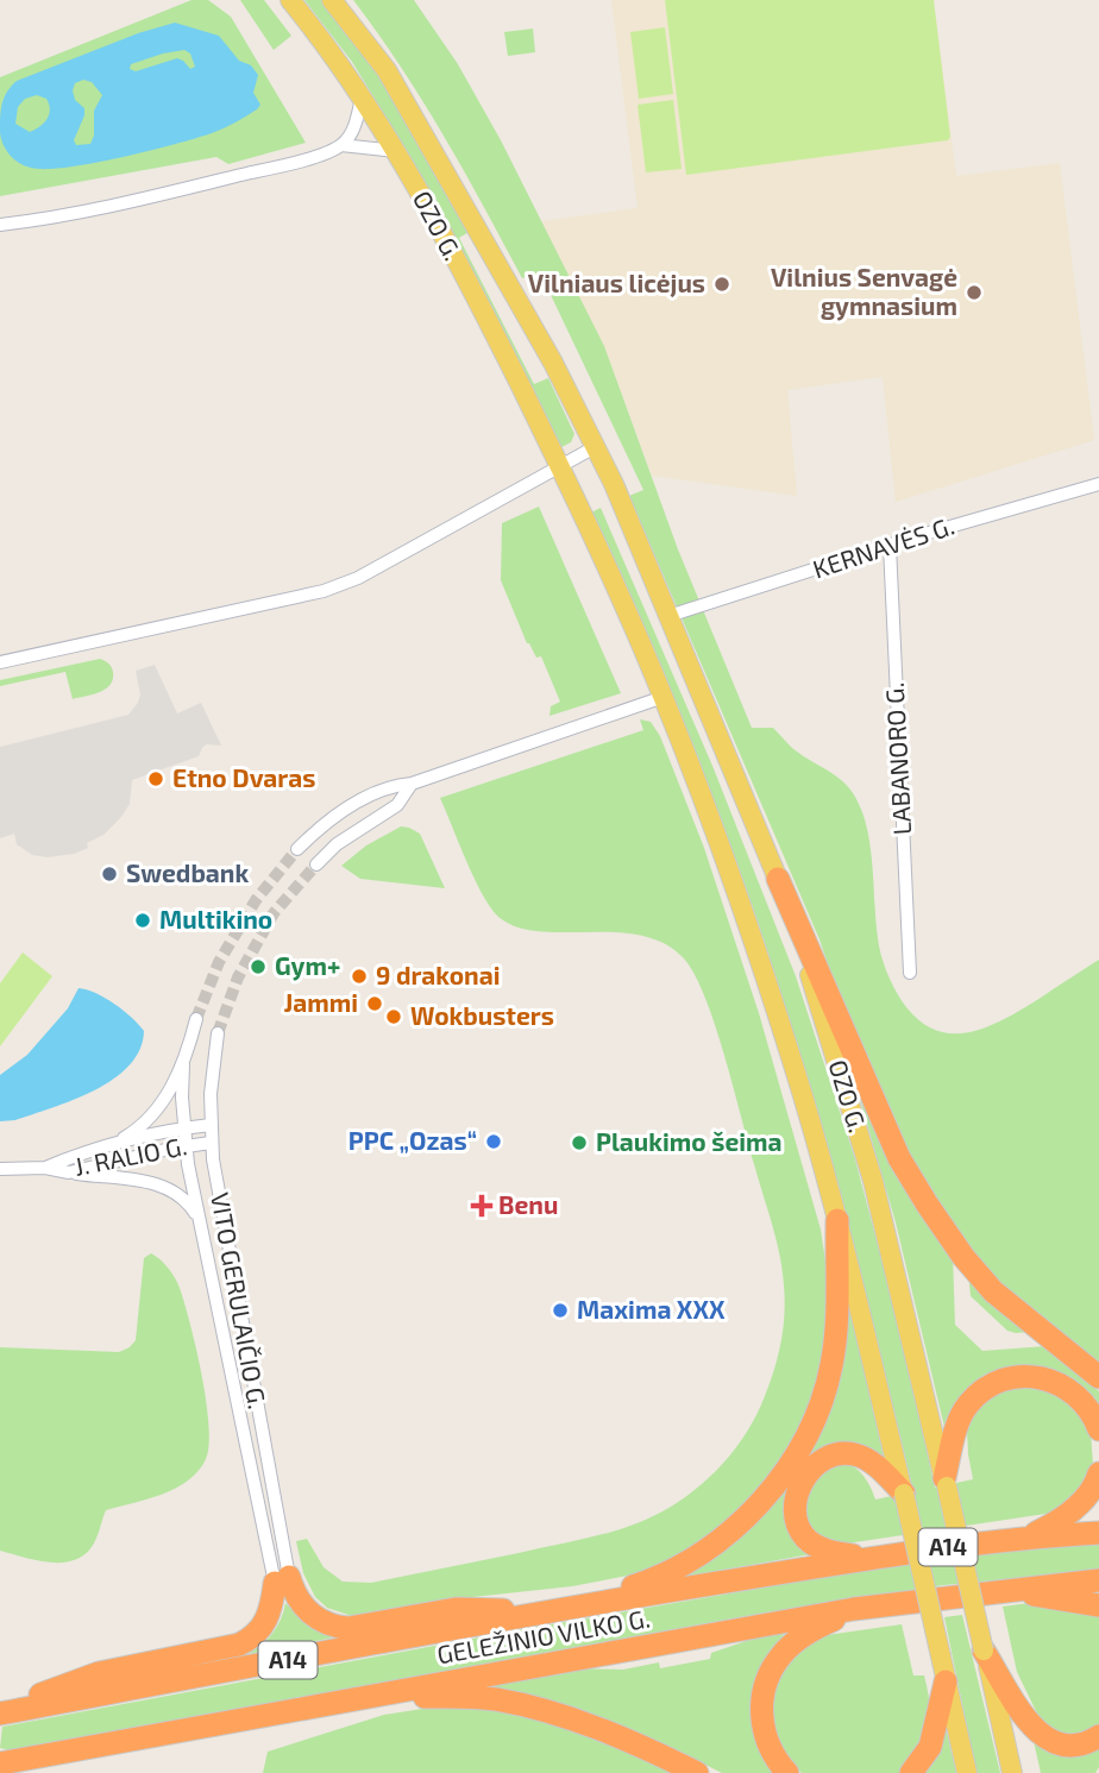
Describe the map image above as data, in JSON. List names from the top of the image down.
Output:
{
  "streets": {
    "highway": ["A14", "GELEŽINIO VILKO G."],
    "main road": ["OZO G."],
    "street": [
      "KERNAVĖS G.",
      "LABANORO G.",
      "J. RALIO G.",
      "VITO GERULAIČIO G."
    ]
  },
  "crossings": [
    ["OZO G.", "KERNAVĖS G."],
    ["KERNAVĖS G.", "LABANORO G."],
    ["J. RALIO G.", "VITO GERULAIČIO G."]
  ],
  "places": {
    "other": [
      "Vilniaus licėjus",
      "Vilnius Senvagė gymnasium",
      "Etno Dvaras",
      "Swedbank",
      "Multikino",
      "Gym+",
      "9 drakonai",
      "Jammi",
      "Wokbusters",
      "PPC „Ozas“",
      "Plaukimo šeima",
      "Maxima XXX"
    ],
    "health": ["Benu"]
  }
}
